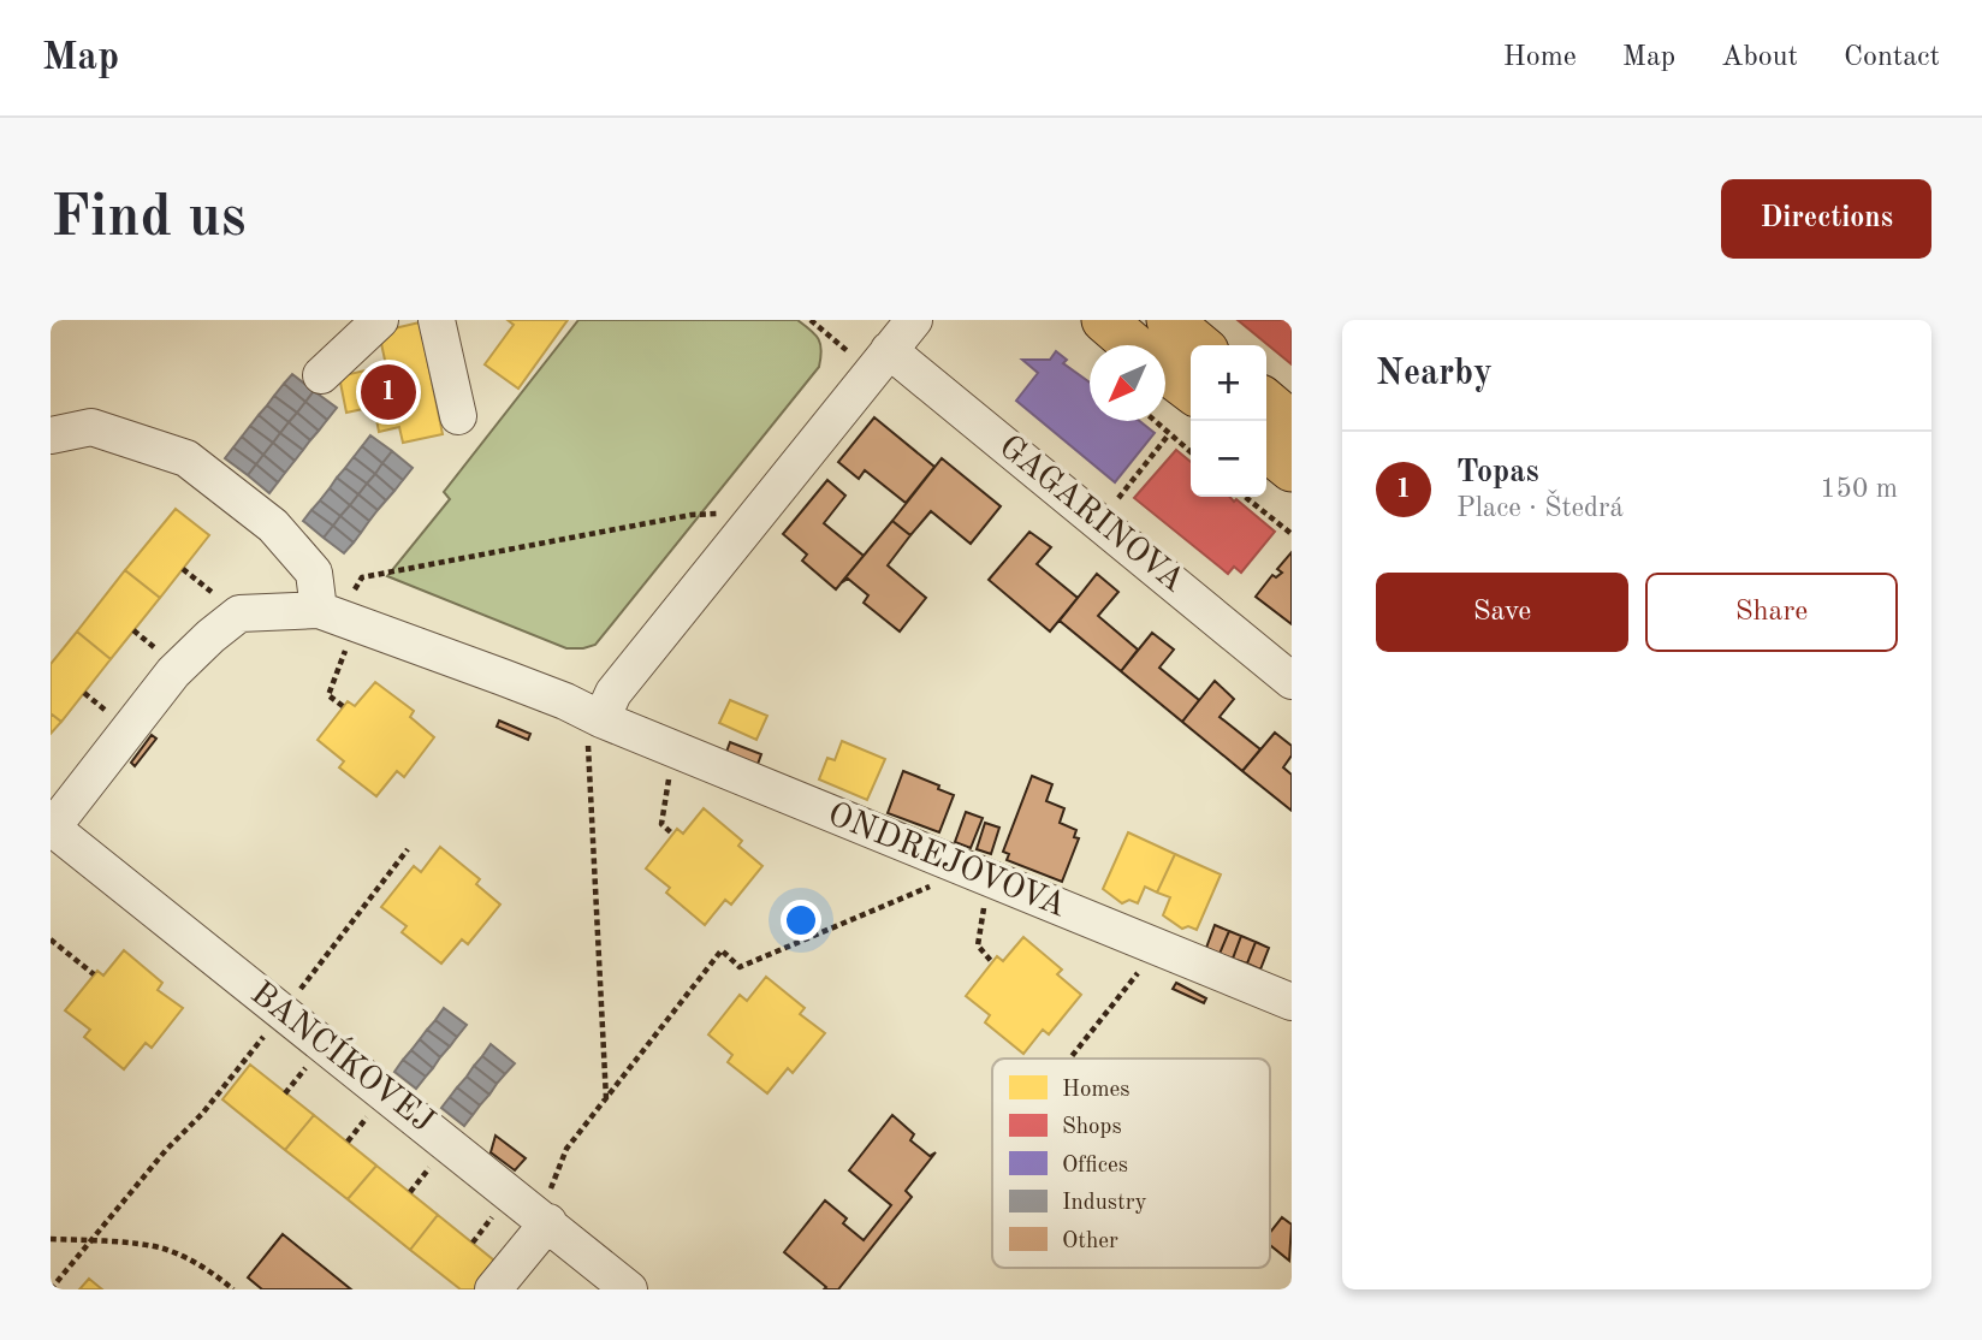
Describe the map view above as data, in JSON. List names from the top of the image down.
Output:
{
  "streets": {
    "street": ["GAGARINOVA", "ONDREJOVOVA", "BANCÍKOVEJ"]
  },
  "crossings": [
    ["ONDREJOVOVA", "BANCÍKOVEJ"]
  ],
  "legend": [
    "Homes",
    "Shops",
    "Offices",
    "Industry",
    "Other"
  ],
  "north": "bottom left",
  "page": {
    "header": "Map",
    "nav": [
      "Home",
      "Map",
      "About",
      "Contact"
    ],
    "buttons": [
      "Directions",
      ["Save", "Share"]
    ],
    "title": "Find us",
    "heading": "Nearby",
    "map_buttons": ["+", "−"],
    "pins": "1",
    "list": [
      {
        "mark": "1",
        "name": "Topas",
        "note": "Place · Štedrá",
        "value": "150 m"
      }
    ]
  }
}
